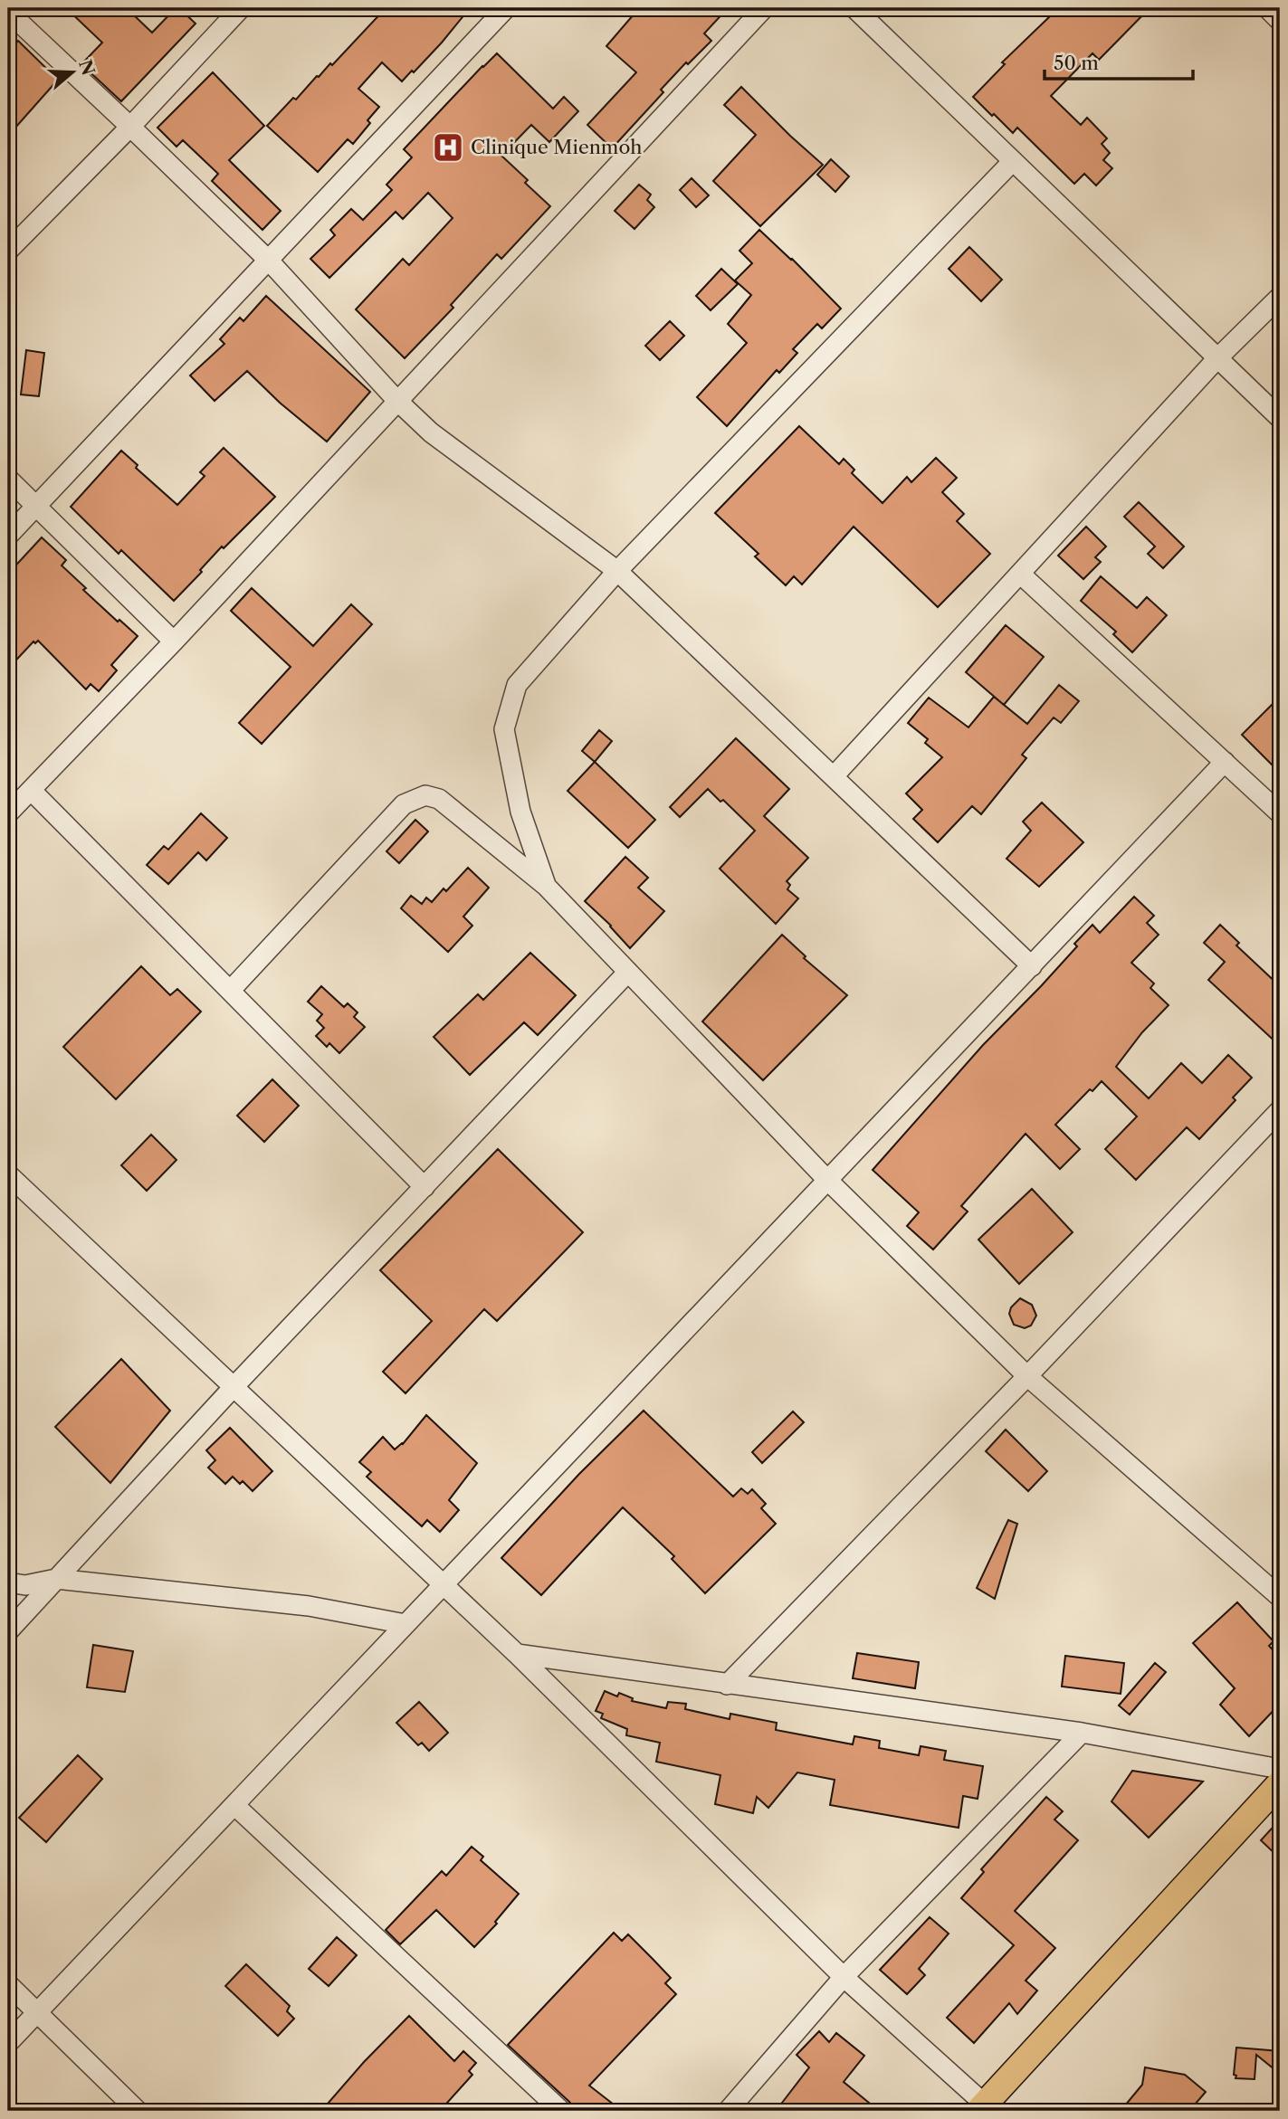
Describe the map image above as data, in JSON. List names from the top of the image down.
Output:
{
  "places": {
    "hospital": ["Clinique Mienmoh"]
  },
  "scale_bar": "50 m",
  "north": "right"
}
